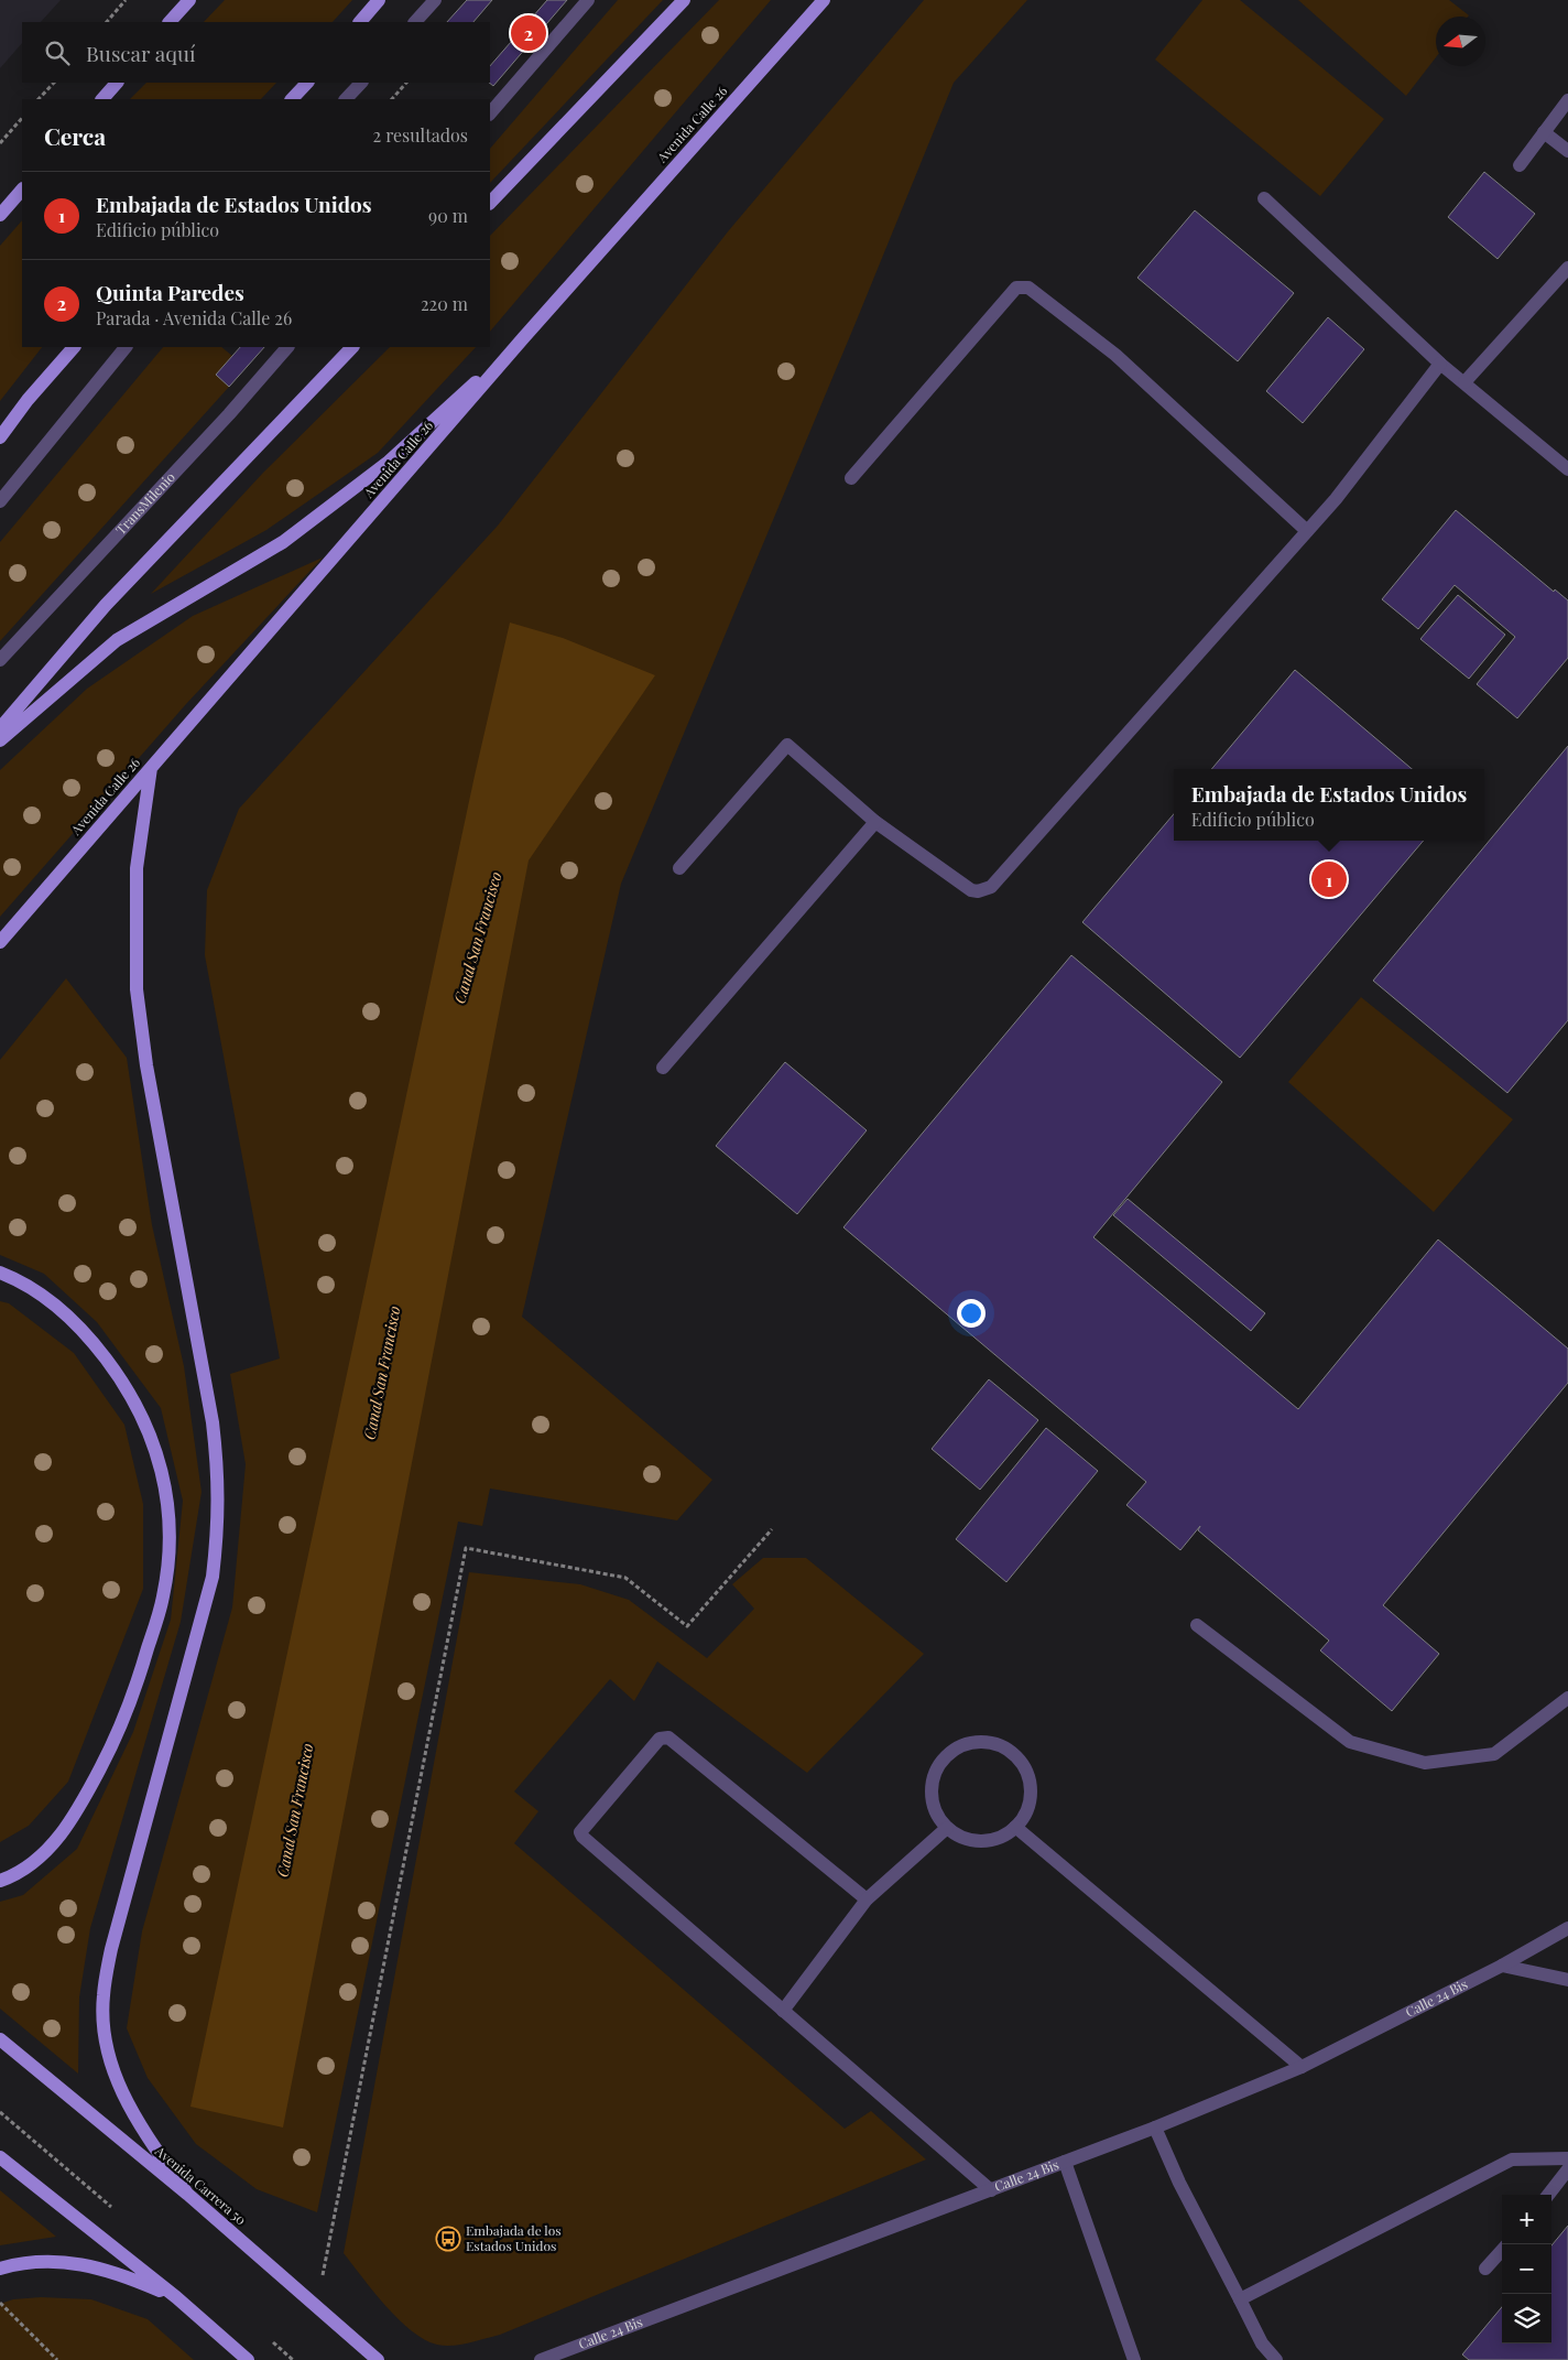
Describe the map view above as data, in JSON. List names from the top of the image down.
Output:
{
  "streets": {
    "main road": ["Avenida Calle 26", "Avenida Carrera 50"],
    "street": ["TransMilenio", "Calle 24 Bis"]
  },
  "water": ["Canal San Francisco"],
  "places": {
    "bus stop": ["Embajada de los Estados Unidos"]
  },
  "north": "left",
  "page": {
    "pins": ["2", "1"],
    "search": "Buscar aquí",
    "heading": ["Cerca", "2 resultados"],
    "list": [
      {
        "mark": "1",
        "name": "Embajada de Estados Unidos",
        "note": "Edificio público",
        "value": "90 m"
      },
      {
        "mark": "2",
        "name": "Quinta Paredes",
        "note": "Parada · Avenida Calle 26",
        "value": "220 m"
      }
    ],
    "popup": ["Embajada de Estados Unidos", "Edificio público"],
    "map_buttons": ["+", "−"]
  }
}
